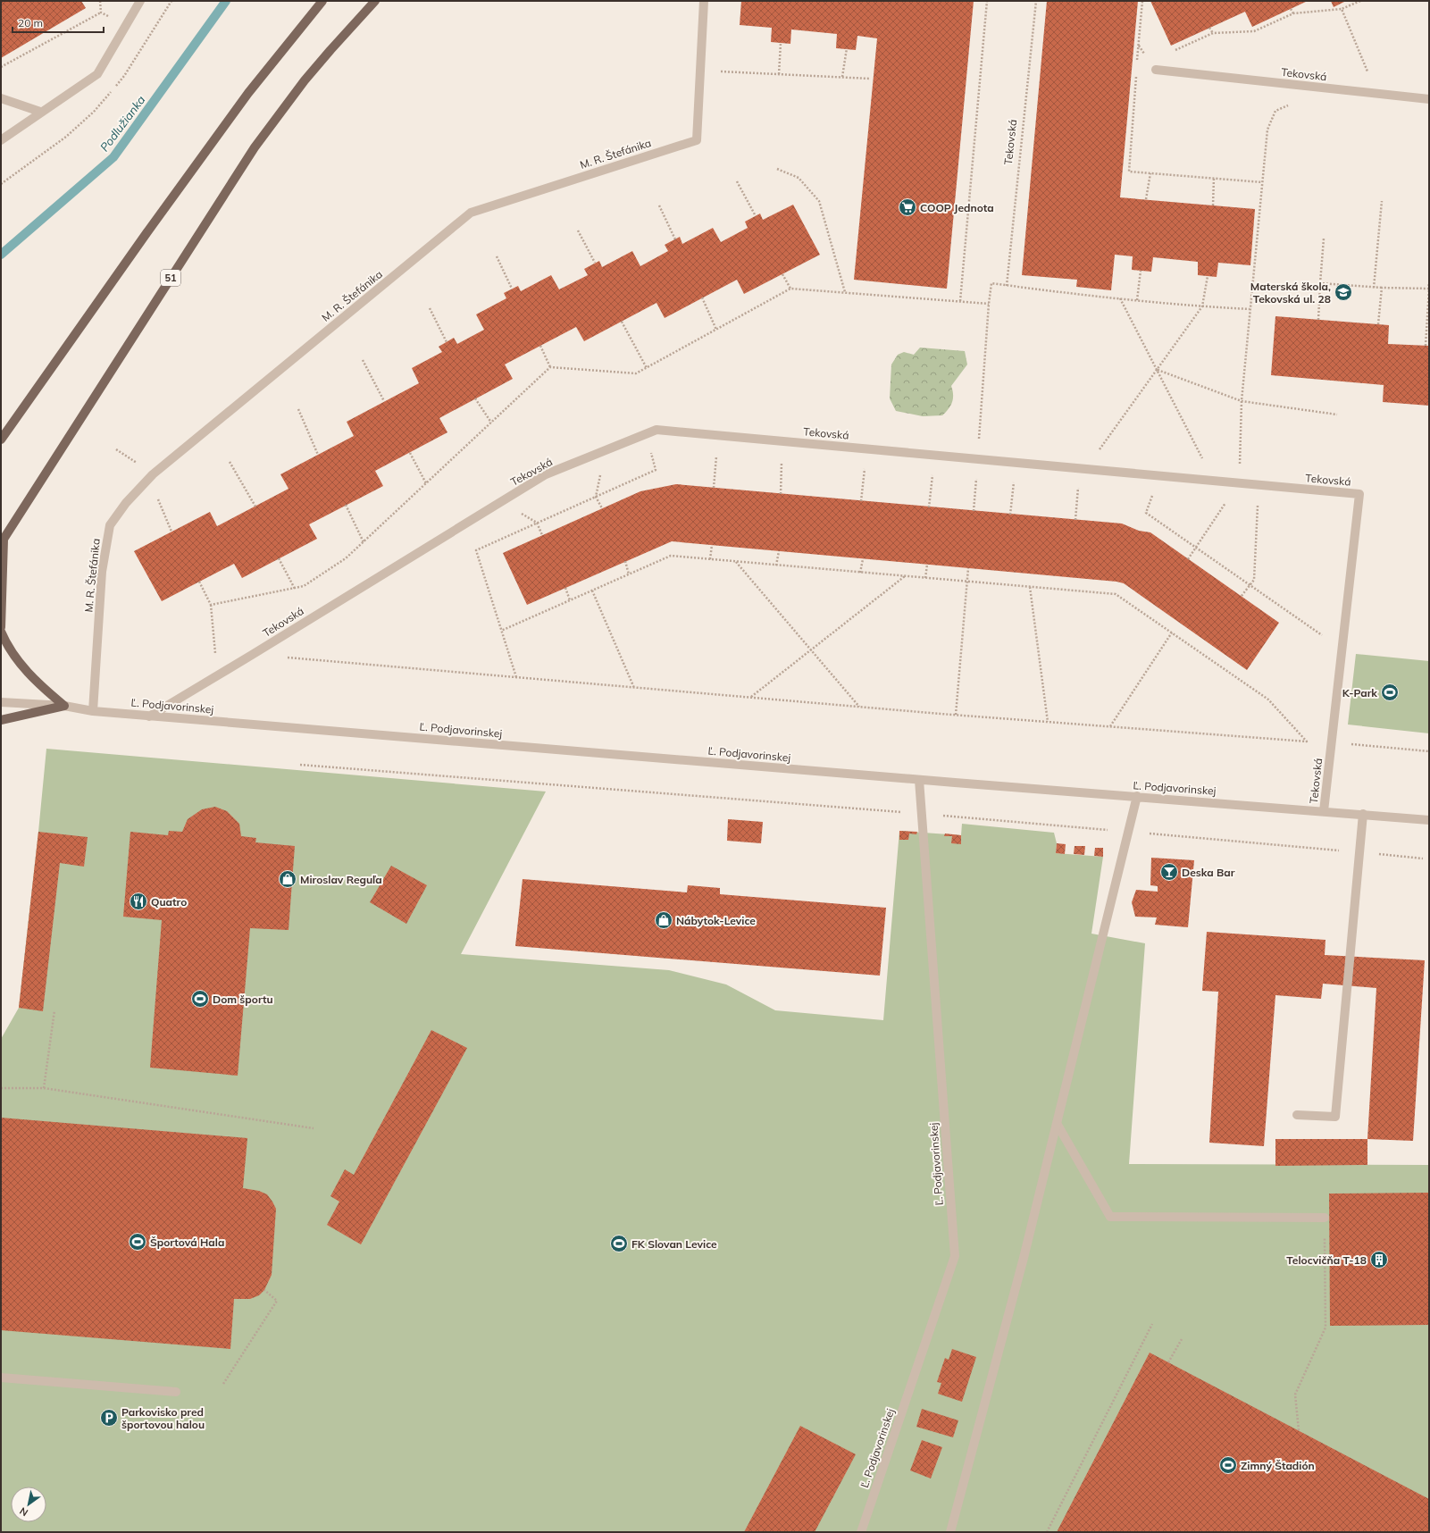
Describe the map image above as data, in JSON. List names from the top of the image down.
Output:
{
  "streets": {
    "main road": ["51"],
    "street": ["Tekovská", "M. R. Štefánika", "Ľ. Podjavorinskej"]
  },
  "crossings": [
    ["Tekovská", "Ľ. Podjavorinskej"],
    ["M. R. Štefánika", "Ľ. Podjavorinskej"]
  ],
  "water": ["Podlužianka"],
  "places": {
    "supermarket": ["COOP Jednota"],
    "school or university": ["Materská škola, Tekovská ul. 28"],
    "sports": [
      "K-Park",
      "Dom športu",
      "Športová Hala",
      "FK Slovan Levice",
      "Zimný Štadión"
    ],
    "bar": ["Deska Bar"],
    "shop": ["Miroslav Reguľa", "Nábytok-Levice"],
    "restaurant": ["Quatro"],
    "building": ["Telocvičňa T-18"],
    "parking": ["Parkovisko pred športovou halou"]
  },
  "scale_bar": "20 m",
  "north": "bottom left"
}
